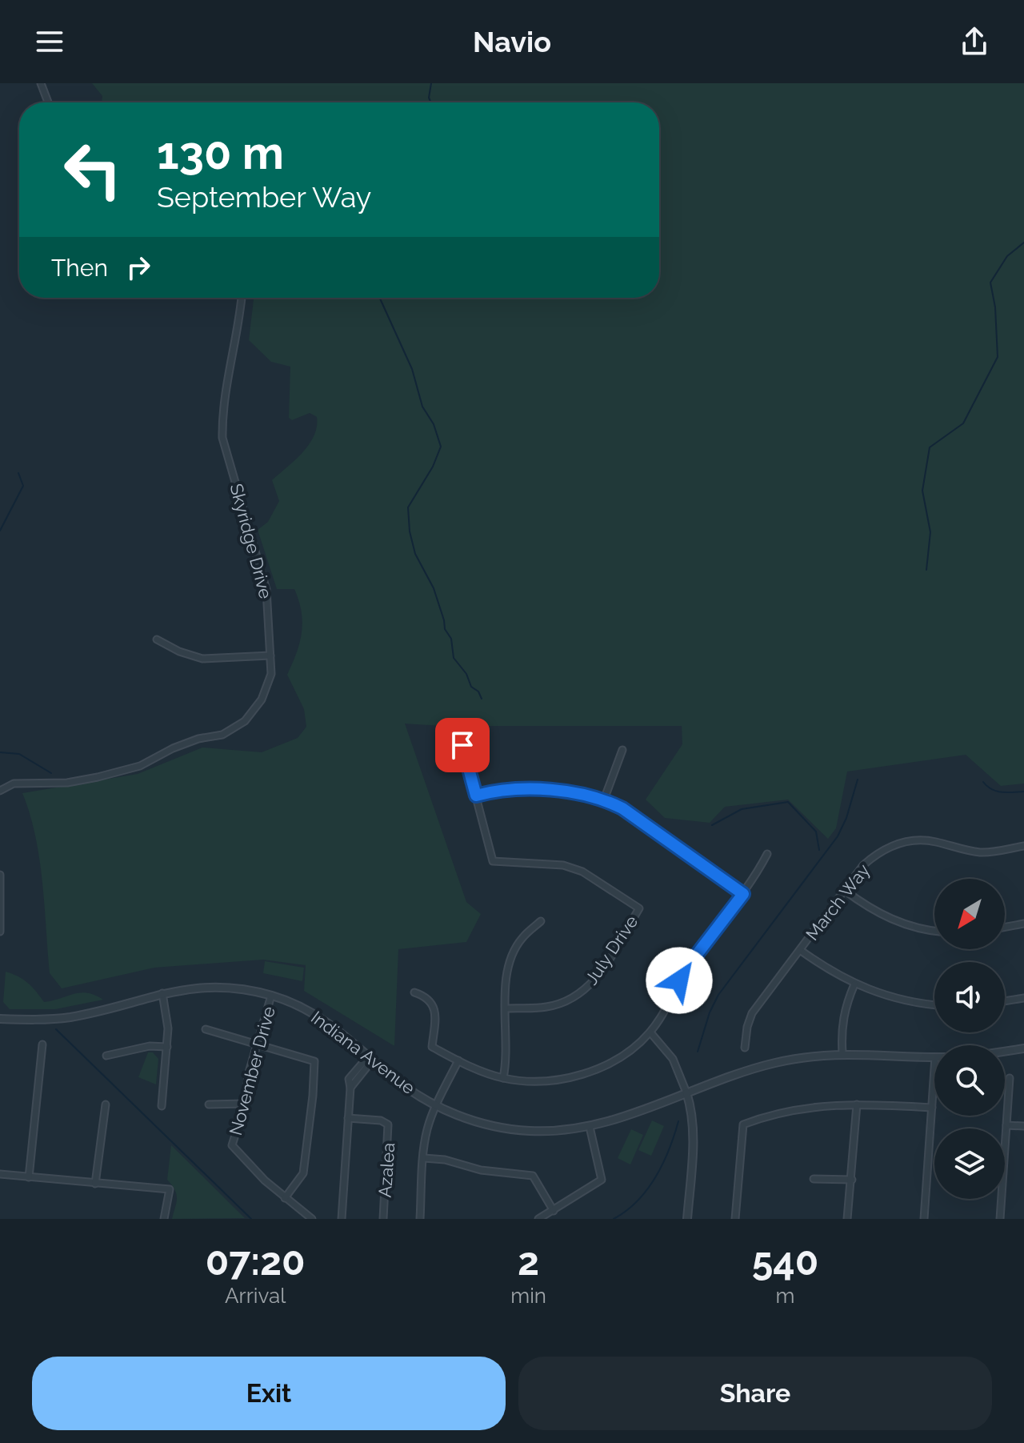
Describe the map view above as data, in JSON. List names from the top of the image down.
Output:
{
  "streets": {
    "street": [
      "Skyridge Drive",
      "March Way",
      "July Drive",
      "Indiana Avenue",
      "November Drive",
      "Azalea"
    ]
  },
  "crossings": [
    ["Indiana Avenue", "November Drive"]
  ],
  "north": "bottom left",
  "page": {
    "header": "Navio",
    "turn": ["130 m", "September Way"],
    "then": "Then",
    "eta": [
      "07:20",
      "Arrival",
      "2",
      "min",
      "540",
      "m"
    ],
    "buttons": ["Exit", "Share"]
  }
}
